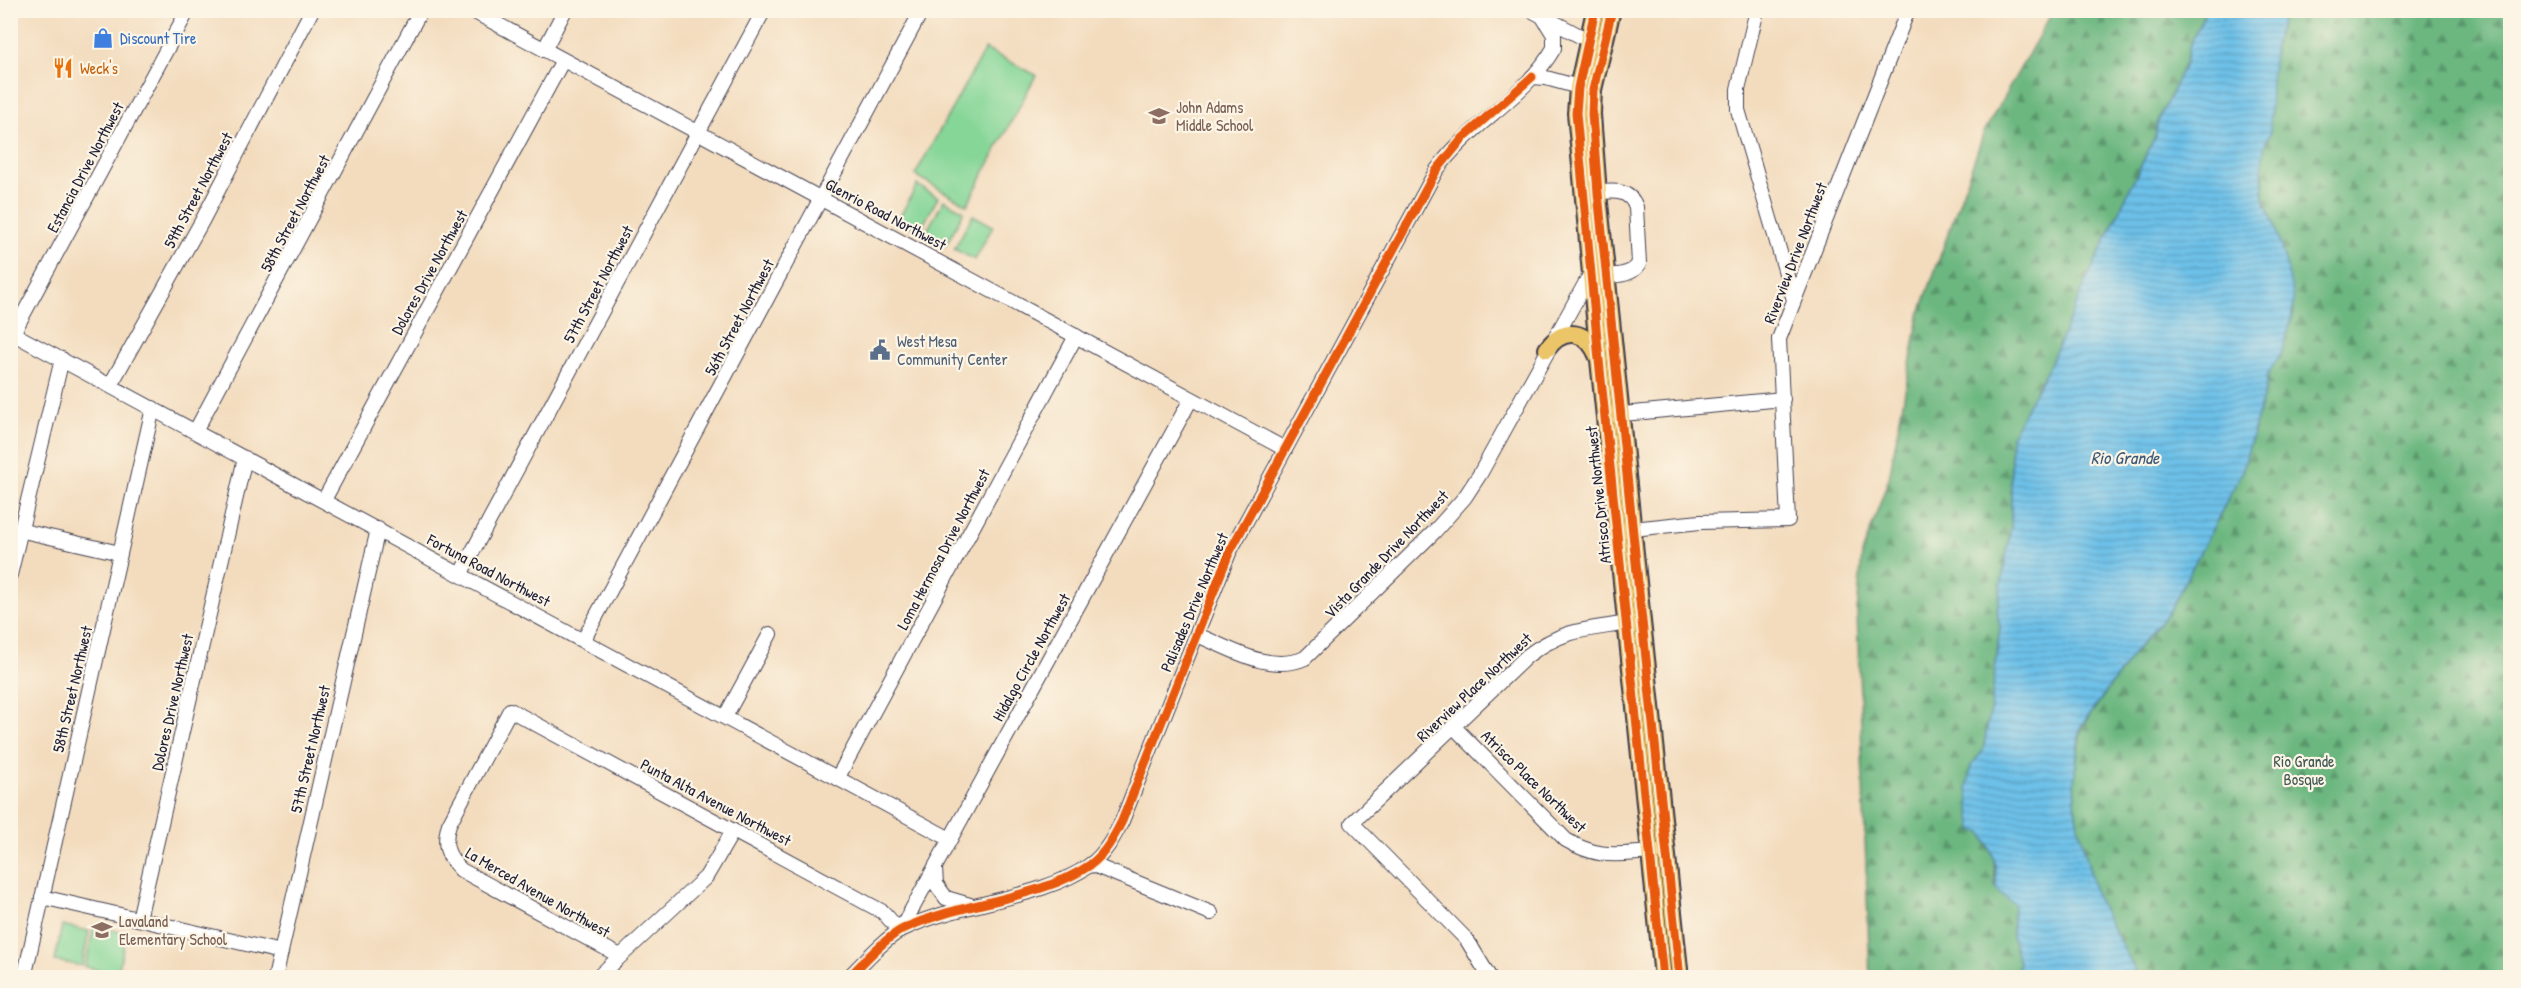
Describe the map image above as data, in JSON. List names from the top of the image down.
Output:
{
  "streets": {
    "main road": ["Atrisco Drive Northwest"],
    "street": [
      "Estancia Drive Northwest",
      "59th Street Northwest",
      "58th Street Northwest",
      "Glenrio Road Northwest",
      "Riverview Drive Northwest",
      "Dolores Drive Northwest",
      "57th Street Northwest",
      "56th Street Northwest",
      "Loma Hermosa Drive Northwest",
      "Vista Grande Drive Northwest",
      "Fortuna Road Northwest",
      "Palisades Drive Northwest",
      "Hidalgo Circle Northwest",
      "Riverview Place Northwest",
      "Atrisco Place Northwest",
      "Punta Alta Avenue Northwest",
      "La Merced Avenue Northwest"
    ]
  },
  "crossings": [
    ["Estancia Drive Northwest", "Fortuna Road Northwest"],
    ["59th Street Northwest", "Fortuna Road Northwest"],
    ["58th Street Northwest", "Fortuna Road Northwest"],
    ["Glenrio Road Northwest", "Dolores Drive Northwest"],
    ["Glenrio Road Northwest", "57th Street Northwest"],
    ["Glenrio Road Northwest", "56th Street Northwest"],
    ["Glenrio Road Northwest", "Loma Hermosa Drive Northwest"],
    ["Glenrio Road Northwest", "Palisades Drive Northwest"],
    ["Glenrio Road Northwest", "Hidalgo Circle Northwest"],
    ["Riverview Drive Northwest", "Atrisco Drive Northwest"],
    ["Dolores Drive Northwest", "Fortuna Road Northwest"],
    ["57th Street Northwest", "Fortuna Road Northwest"],
    ["56th Street Northwest", "Fortuna Road Northwest"],
    ["Atrisco Drive Northwest", "Vista Grande Drive Northwest"],
    ["Atrisco Drive Northwest", "Riverview Place Northwest"],
    ["Atrisco Drive Northwest", "Atrisco Place Northwest"],
    ["Loma Hermosa Drive Northwest", "Fortuna Road Northwest"],
    ["Vista Grande Drive Northwest", "Palisades Drive Northwest"],
    ["Fortuna Road Northwest", "Hidalgo Circle Northwest"],
    ["Palisades Drive Northwest", "Hidalgo Circle Northwest"],
    ["Palisades Drive Northwest", "Punta Alta Avenue Northwest"],
    ["Hidalgo Circle Northwest", "Punta Alta Avenue Northwest"],
    ["Riverview Place Northwest", "Atrisco Place Northwest"],
    ["Punta Alta Avenue Northwest", "La Merced Avenue Northwest"]
  ],
  "water": ["Rio Grande"],
  "parks": ["Rio Grande Bosque"],
  "places": {
    "shop": ["Discount Tire"],
    "restaurant": ["Weck's"],
    "school or university": ["John Adams Middle School", "Lavaland Elementary School"],
    "public building": ["West Mesa Community Center"]
  }
}
